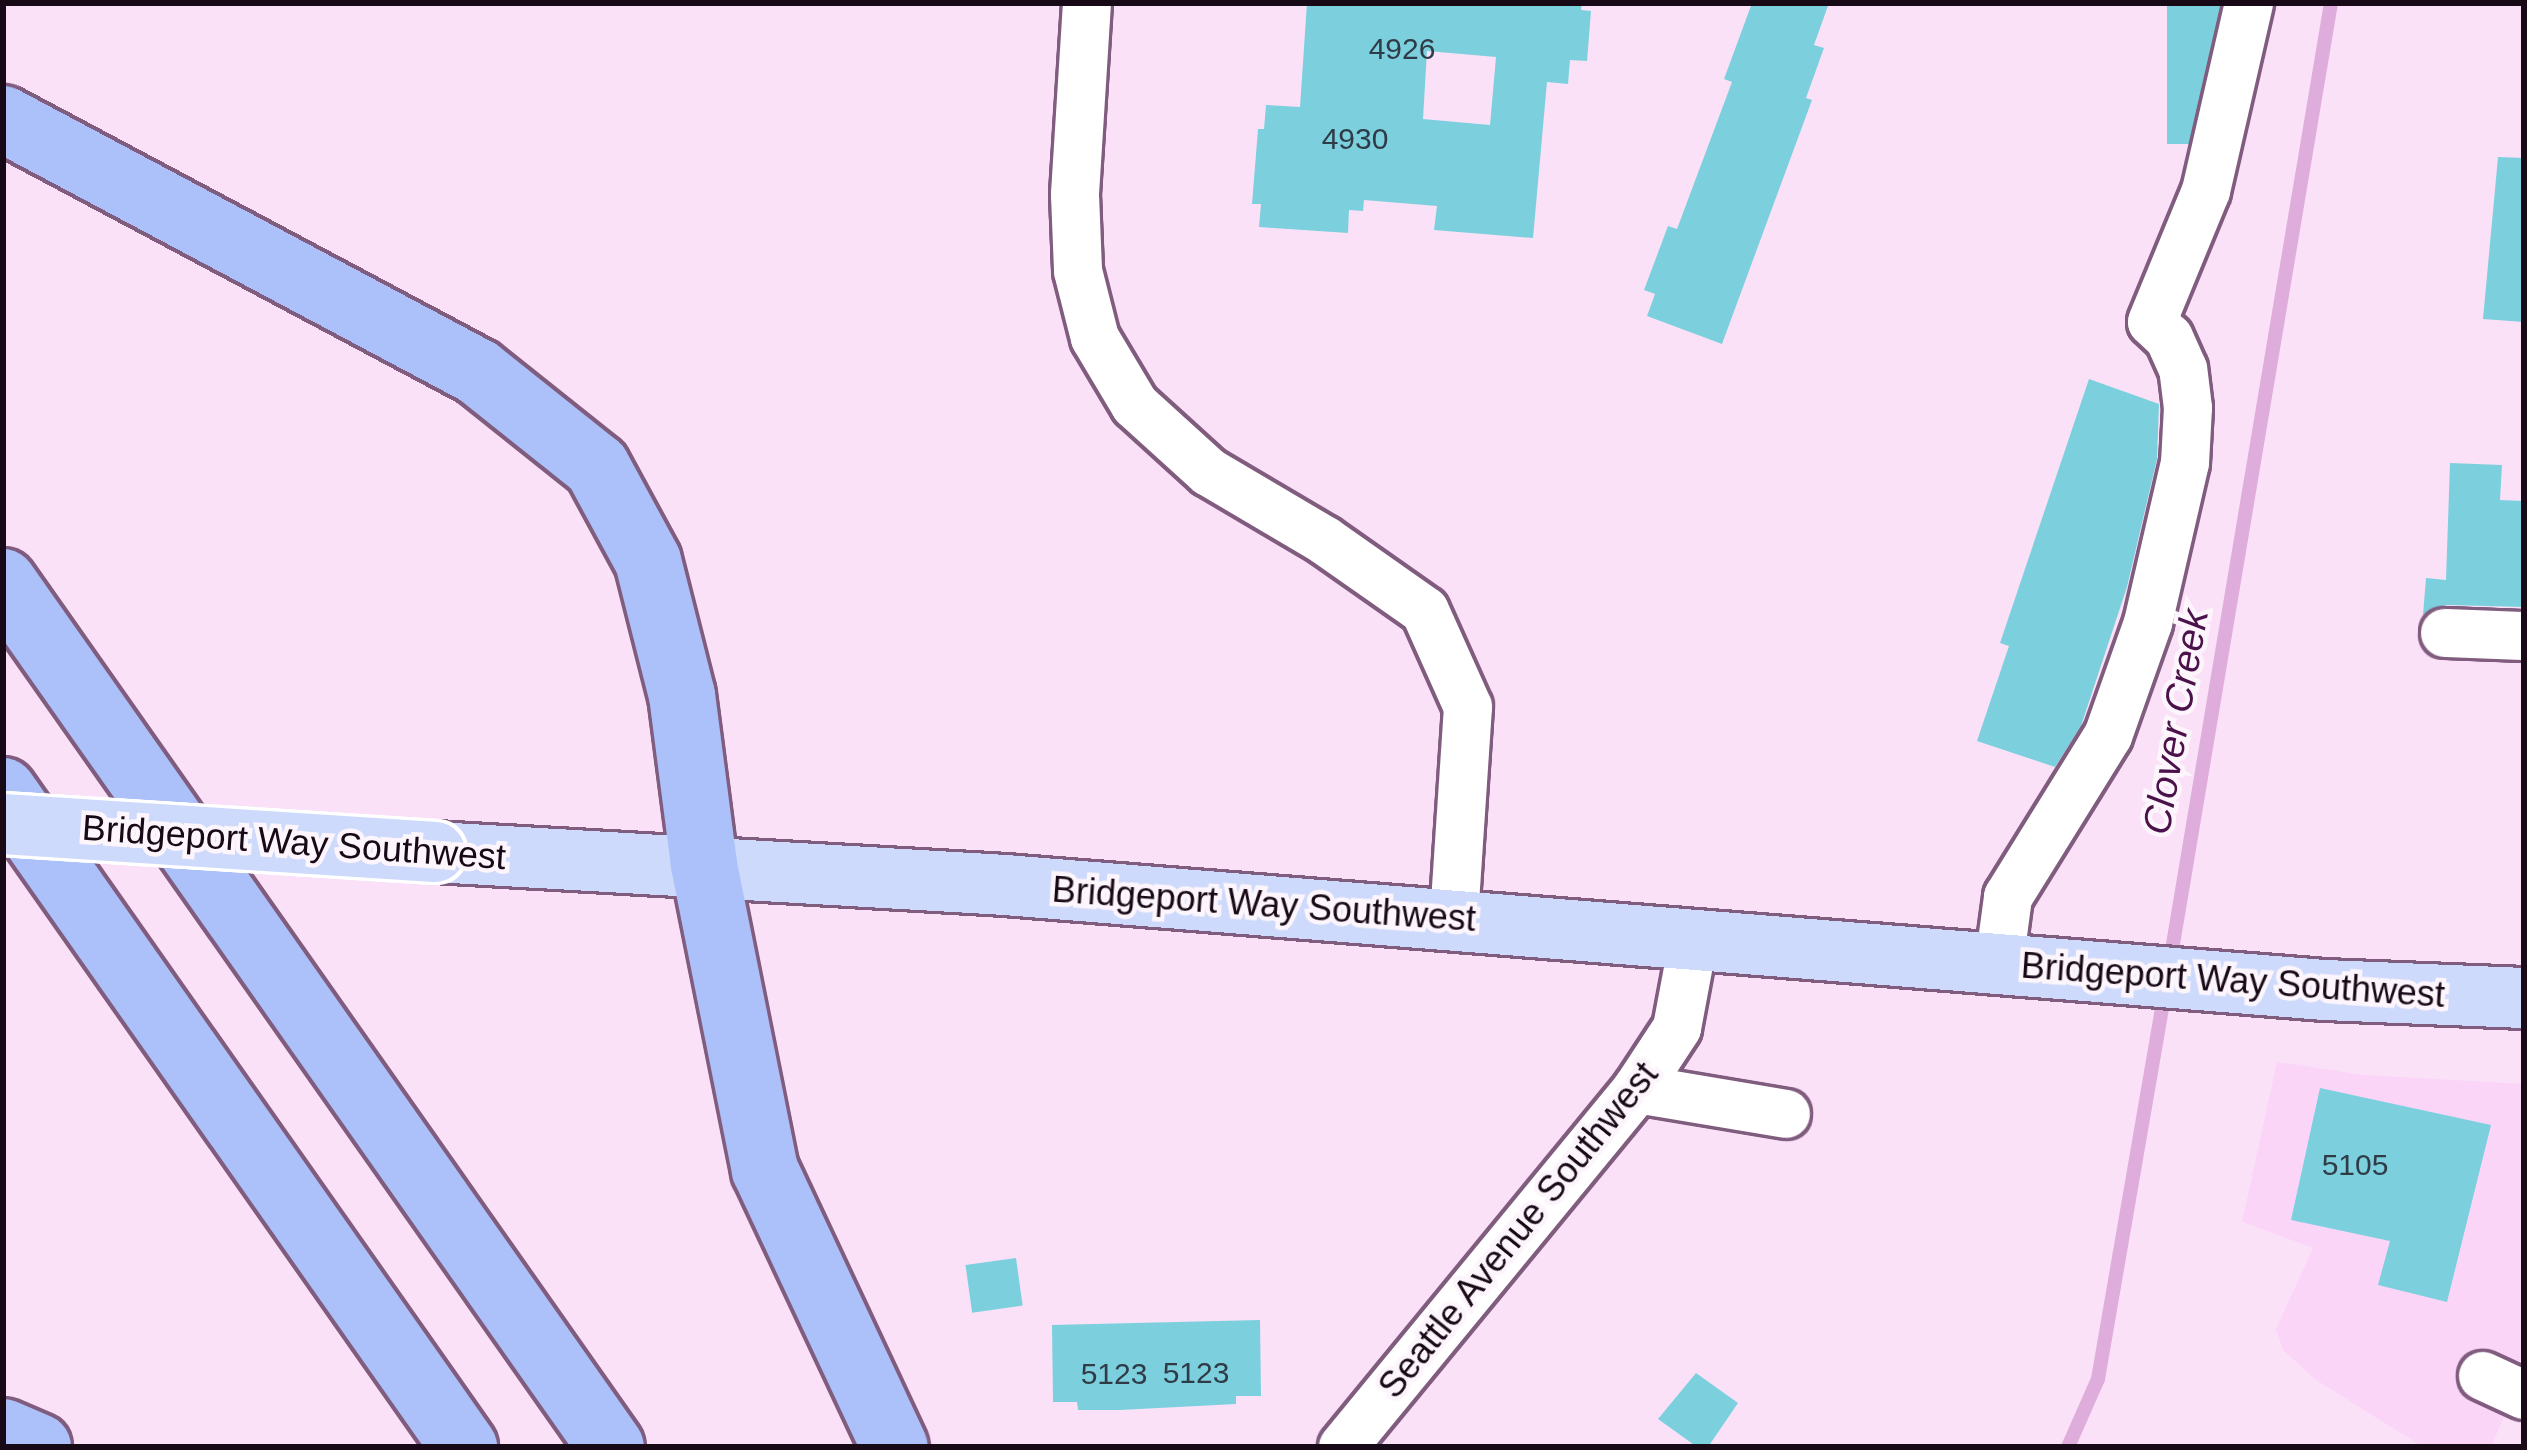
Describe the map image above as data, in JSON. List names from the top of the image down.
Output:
{
  "streets": {
    "main road": ["Bridgeport Way Southwest"],
    "street": ["Seattle Avenue Southwest"]
  },
  "crossings": [
    ["Bridgeport Way Southwest", "Seattle Avenue Southwest"]
  ],
  "water": ["Clover Creek"],
  "house_numbers": [
    "4926",
    "4930",
    "5105",
    "5123",
    "5123"
  ]
}
